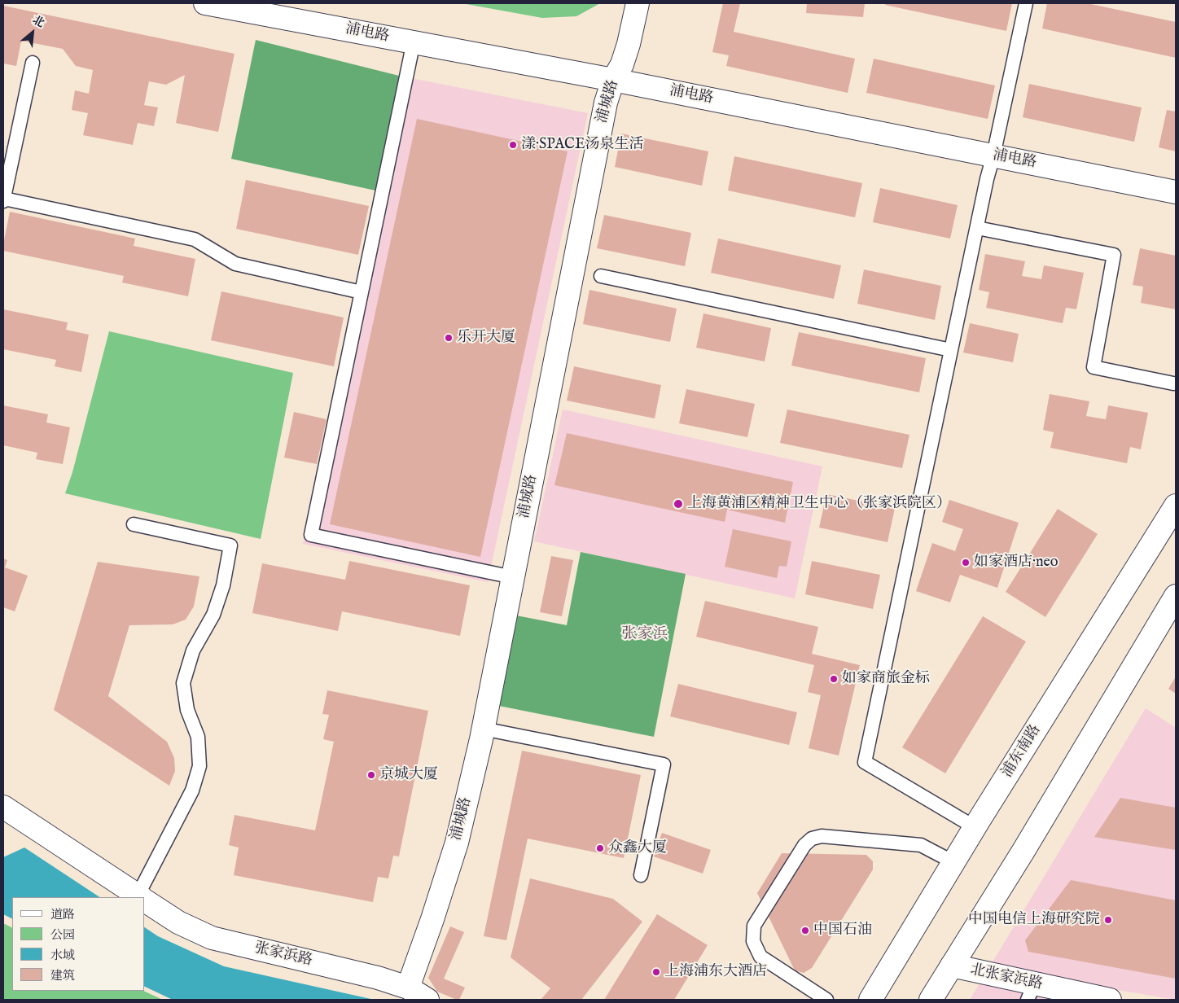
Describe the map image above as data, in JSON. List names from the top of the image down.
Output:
{
  "streets": {
    "street": [
      "浦电路",
      "浦城路",
      "浦东南路",
      "张家浜路",
      "北张家浜路"
    ]
  },
  "crossings": [
    ["浦电路", "浦城路"],
    ["浦城路", "张家浜路"]
  ],
  "districts": ["张家浜"],
  "places": [
    "漾·SPACE汤泉生活",
    "乐开大厦",
    "上海黄浦区精神卫生中心（张家浜院区）",
    "如家酒店·neo",
    "如家商旅金标",
    "京城大厦",
    "众鑫大厦",
    "中国电信上海研究院",
    "中国石油",
    "上海浦东大酒店"
  ],
  "legend": [
    "道路",
    "公园",
    "水域",
    "建筑"
  ],
  "north": "top right"
}
